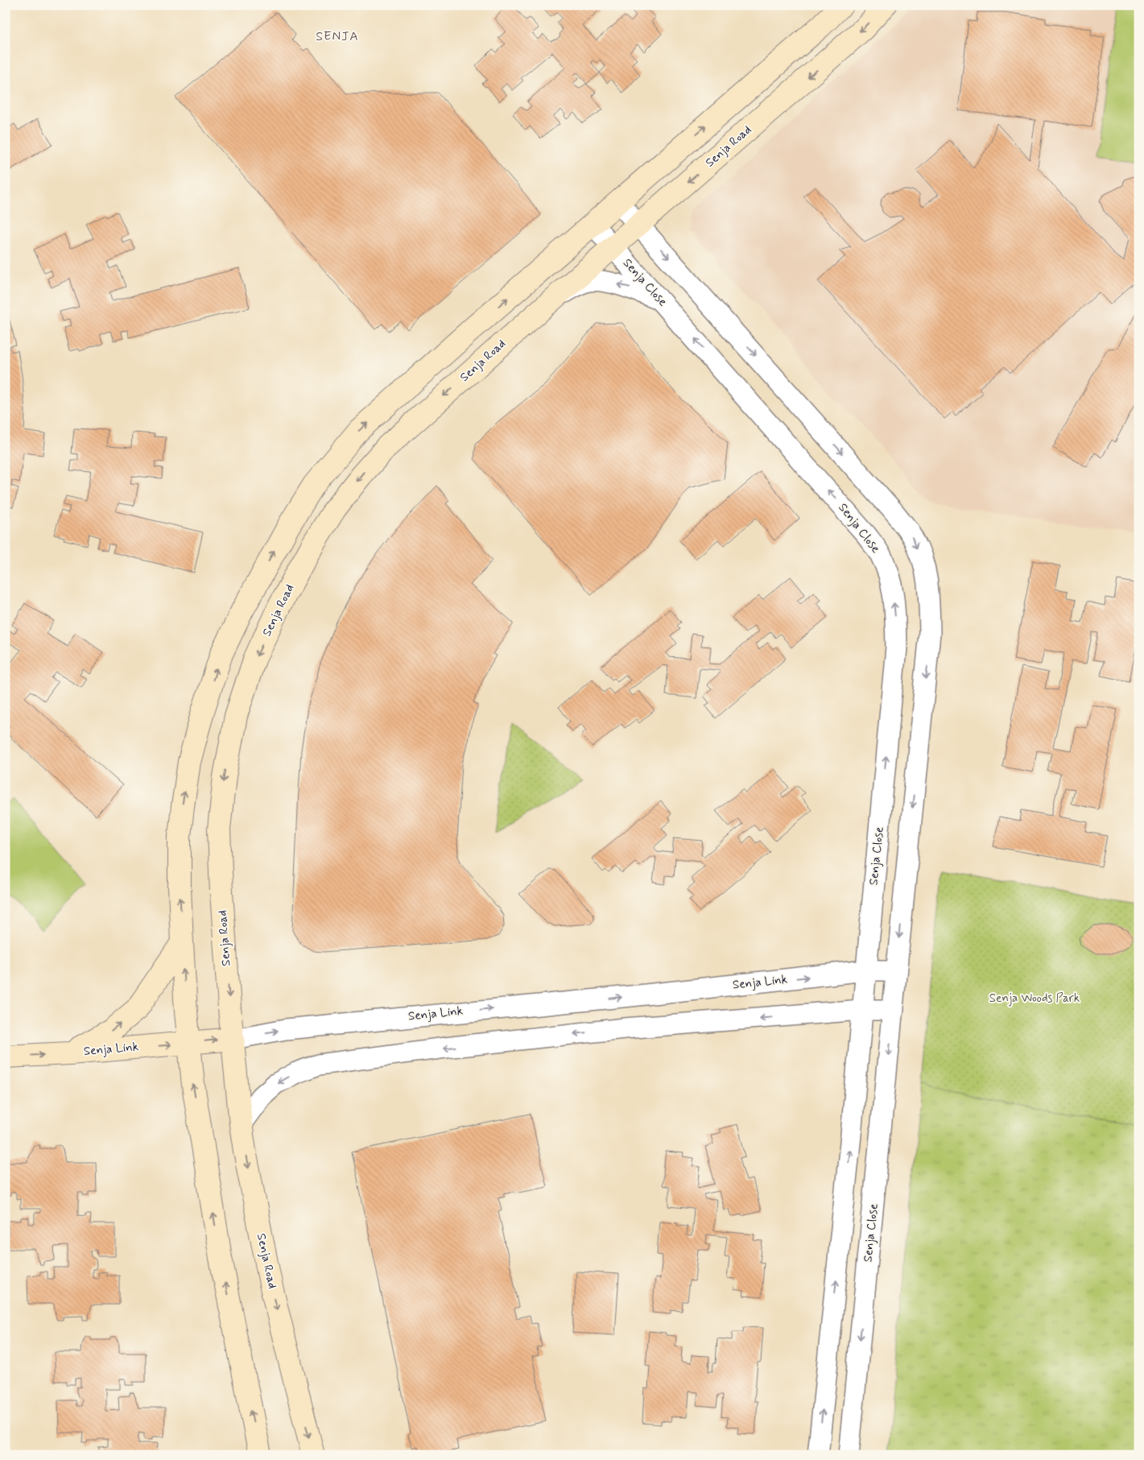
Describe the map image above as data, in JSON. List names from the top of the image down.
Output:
{
  "streets": {
    "street": ["Senja Road", "Senja Close", "Senja Link"]
  },
  "crossings": [
    ["Senja Road", "Senja Close"],
    ["Senja Road", "Senja Link"],
    ["Senja Close", "Senja Link"]
  ],
  "districts": ["SENJA"],
  "parks": ["Senja Woods Park"]
}
